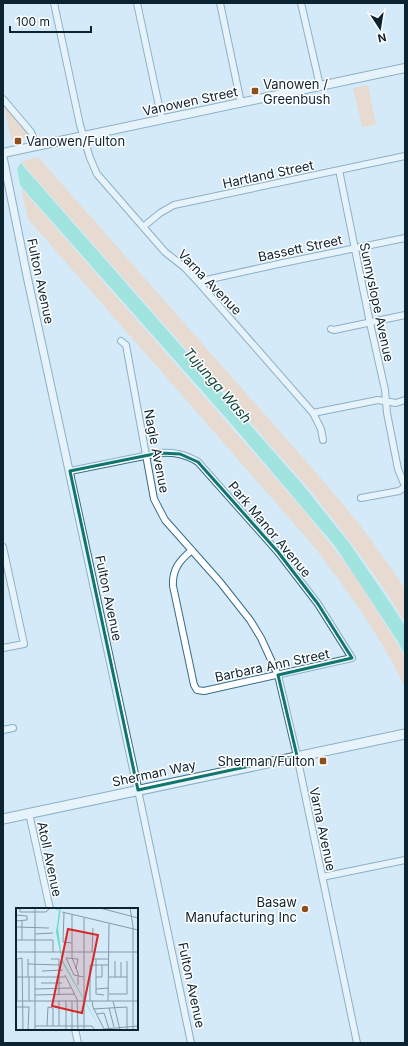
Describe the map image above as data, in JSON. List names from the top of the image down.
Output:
{
  "streets": {
    "main road": ["Vanowen Street", "Sherman Way"],
    "street": [
      "Hartland Street",
      "Bassett Street",
      "Fulton Avenue",
      "Varna Avenue",
      "Sunnyslope Avenue",
      "Nagle Avenue",
      "Park Manor Avenue",
      "Barbara Ann Street",
      "Atoll Avenue"
    ]
  },
  "crossings": [
    ["Vanowen Street", "Varna Avenue"],
    ["Hartland Street", "Varna Avenue"],
    ["Hartland Street", "Sunnyslope Avenue"],
    ["Bassett Street", "Varna Avenue"],
    ["Bassett Street", "Sunnyslope Avenue"],
    ["Fulton Avenue", "Park Manor Avenue"],
    ["Fulton Avenue", "Sherman Way"],
    ["Varna Avenue", "Nagle Avenue"],
    ["Varna Avenue", "Barbara Ann Street"],
    ["Varna Avenue", "Sherman Way"],
    ["Nagle Avenue", "Park Manor Avenue"],
    ["Nagle Avenue", "Barbara Ann Street"],
    ["Park Manor Avenue", "Barbara Ann Street"],
    ["Sherman Way", "Atoll Avenue"]
  ],
  "water": ["Tujunga Wash"],
  "places": {
    "transit": ["Vanowen / Greenbush", "Vanowen/Fulton", "Sherman/Fulton"],
    "other": ["Basaw Manufacturing Inc"]
  },
  "scale_bar": "100 m",
  "north": "bottom"
}
